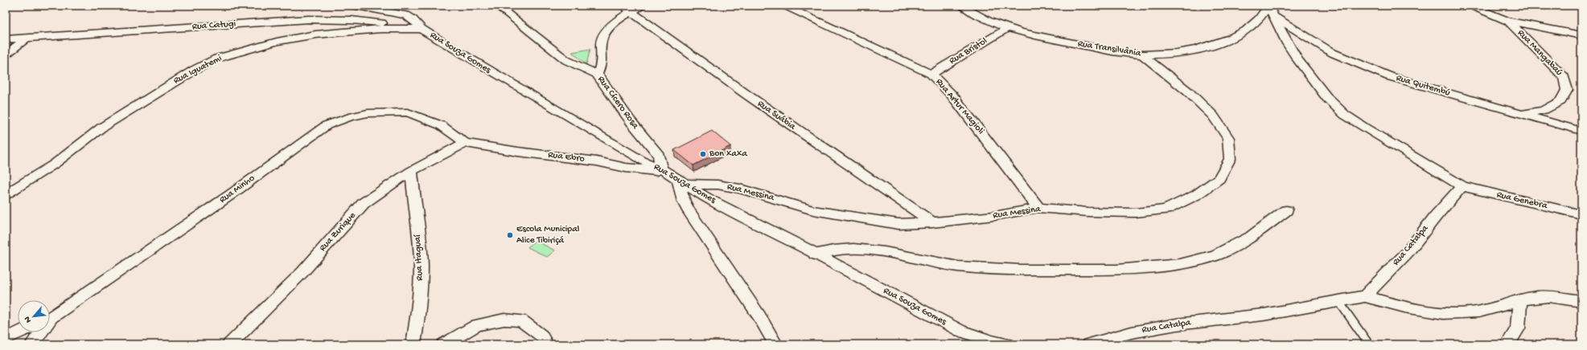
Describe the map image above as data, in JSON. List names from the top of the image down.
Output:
{
  "streets": {
    "street": [
      "Rua Catugi",
      "Rua Transilvânia",
      "Rua Bristol",
      "Rua Souza Gomes",
      "Rua Mangabaú",
      "Rua Iguatemi",
      "Rua Quitembú",
      "Rua Cícero Rosa",
      "Rua Artur Magioli",
      "Rua Suábia",
      "Rua Ebro",
      "Rua Minho",
      "Rua Messina",
      "Rua Genebra",
      "Rua Zurique",
      "Rua Catalpa",
      "Rua Itaguaí"
    ]
  },
  "crossings": [
    ["Rua Catugi", "Rua Souza Gomes"],
    ["Rua Catugi", "Rua Iguatemi"],
    ["Rua Transilvânia", "Rua Bristol"],
    ["Rua Transilvânia", "Rua Messina"],
    ["Rua Bristol", "Rua Artur Magioli"],
    ["Rua Souza Gomes", "Rua Iguatemi"],
    ["Rua Souza Gomes", "Rua Cícero Rosa"],
    ["Rua Souza Gomes", "Rua Ebro"],
    ["Rua Souza Gomes", "Rua Messina"],
    ["Rua Mangabaú", "Rua Quitembú"],
    ["Rua Cícero Rosa", "Rua Ebro"],
    ["Rua Cícero Rosa", "Rua Messina"],
    ["Rua Artur Magioli", "Rua Messina"],
    ["Rua Suábia", "Rua Messina"],
    ["Rua Ebro", "Rua Minho"],
    ["Rua Ebro", "Rua Messina"],
    ["Rua Ebro", "Rua Zurique"],
    ["Rua Minho", "Rua Zurique"],
    ["Rua Genebra", "Rua Catalpa"],
    ["Rua Zurique", "Rua Itaguaí"]
  ],
  "places": ["Bon xaxa", "Escola Municipal Alice Tibiriçá"],
  "north": "bottom left"
}
